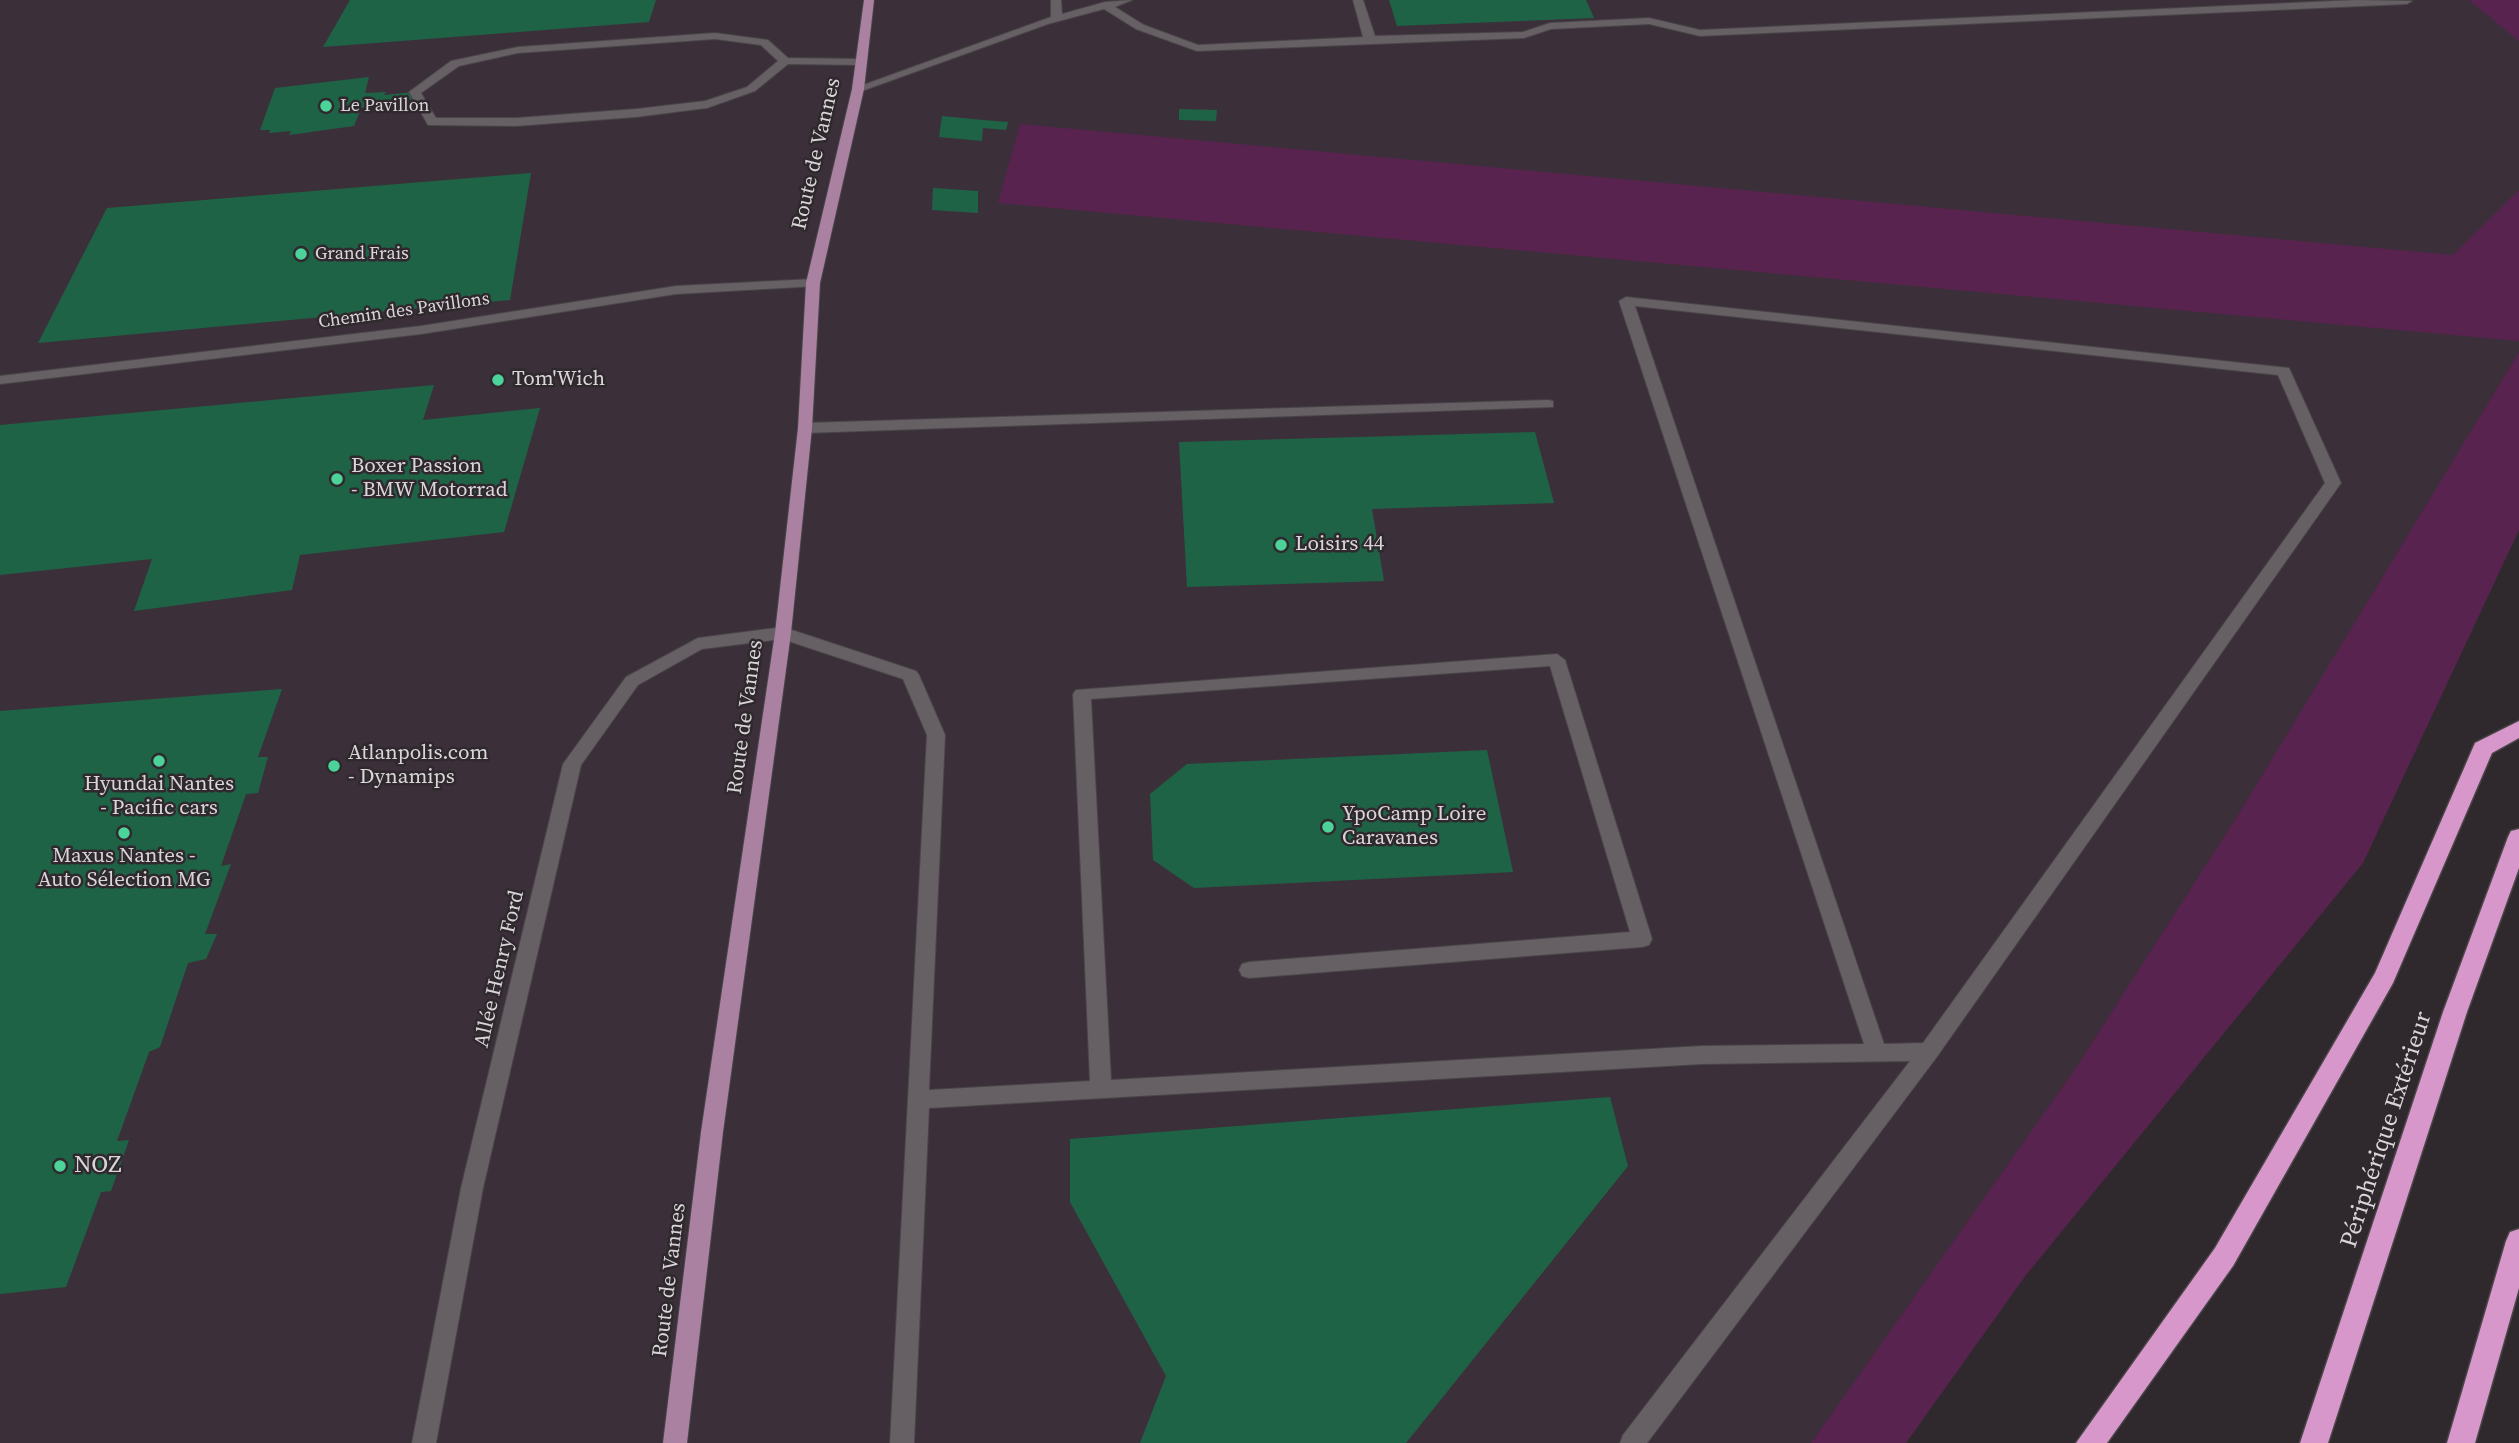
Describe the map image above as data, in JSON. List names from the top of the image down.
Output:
{
  "streets": {
    "highway": ["Périphérique Extérieur"],
    "main road": ["Route de Vannes"],
    "street": ["Chemin des Pavillons", "Allée Henry Ford"]
  },
  "crossings": [
    ["Route de Vannes", "Chemin des Pavillons"],
    ["Route de Vannes", "Allée Henry Ford"]
  ],
  "places": [
    "Le Pavillon",
    "Grand Frais",
    "Tom'Wich",
    "Boxer Passion - BMW Motorrad",
    "Loisirs 44",
    "Hyundai Nantes - Pacific cars",
    "Atlanpolis.com - Dynamips",
    "YpoCamp Loire Caravanes",
    "Maxus Nantes - Auto Sélection MG",
    "NOZ"
  ]
}
